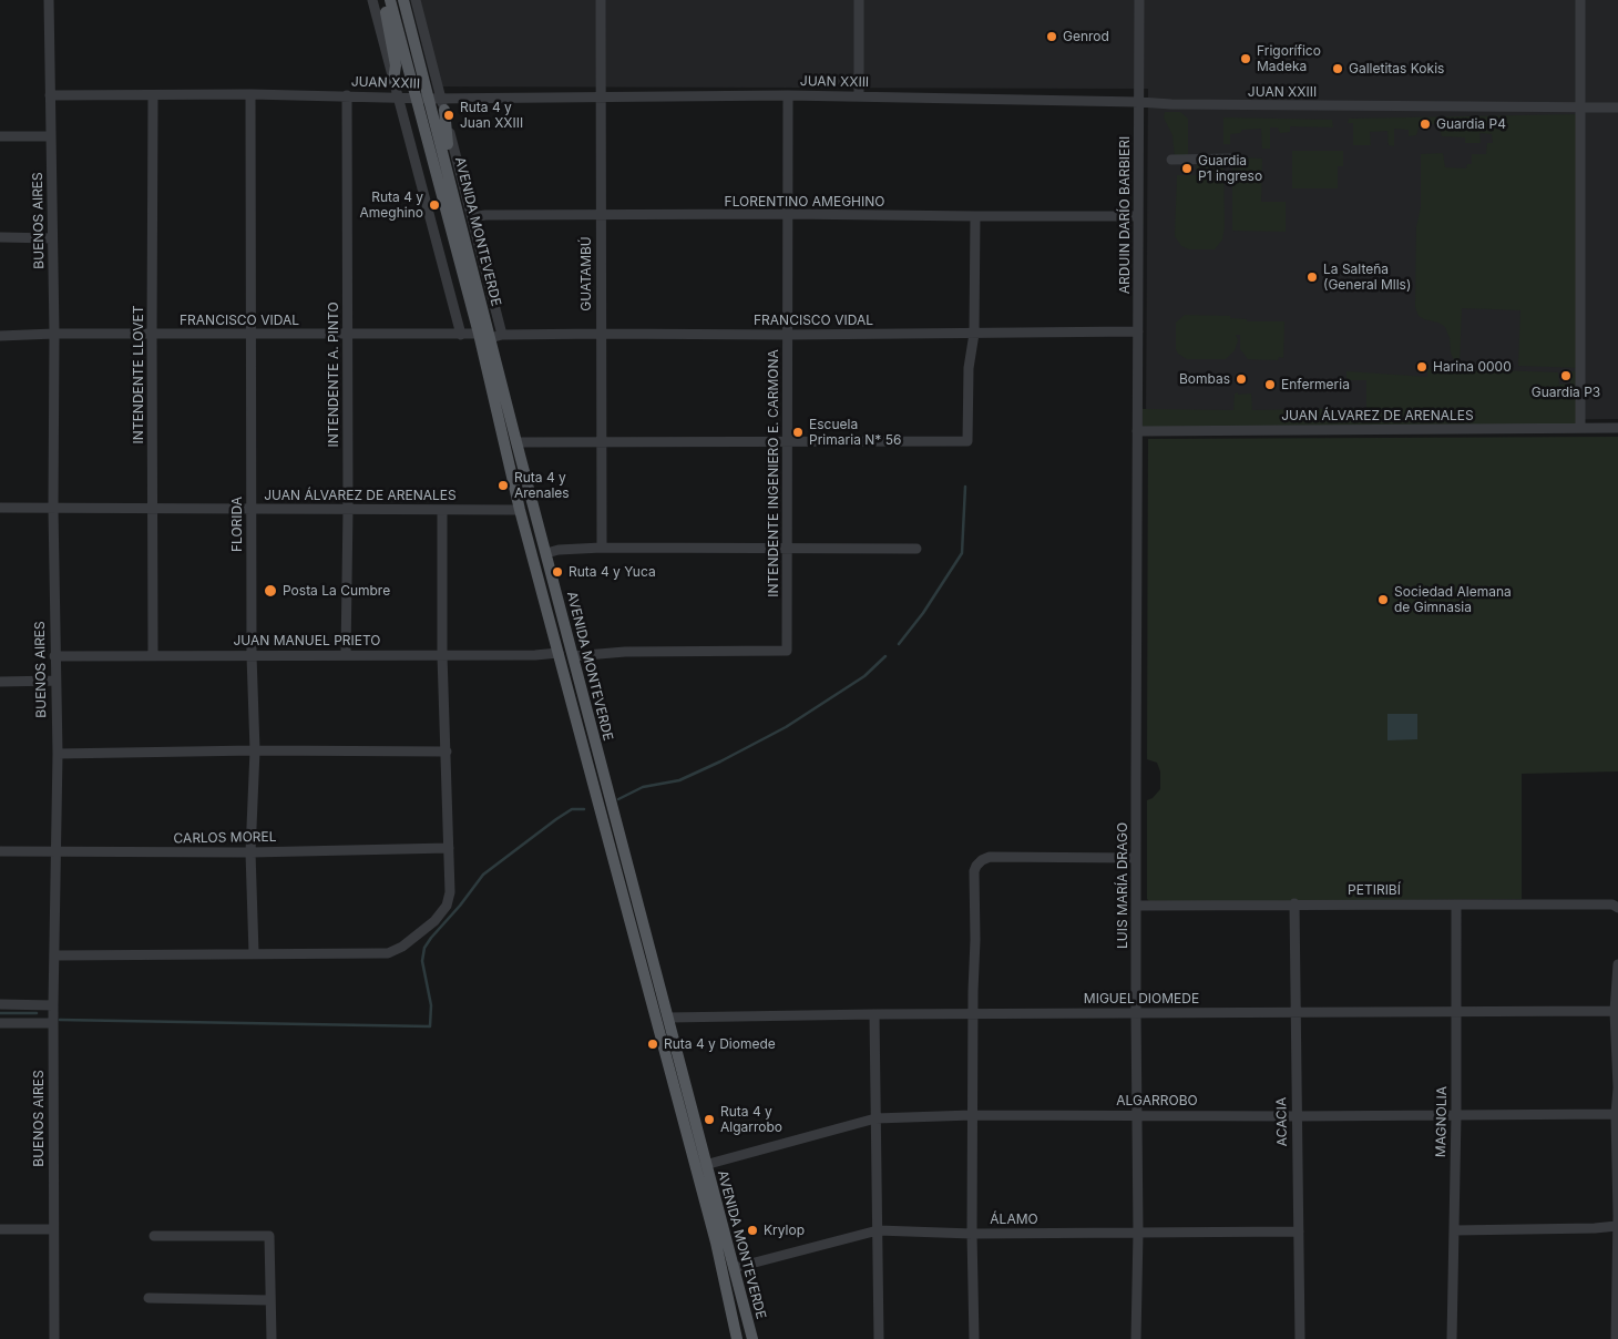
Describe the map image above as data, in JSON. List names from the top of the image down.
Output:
{
  "streets": {
    "main road": ["AVENIDA MONTEVERDE"],
    "street": [
      "JUAN XXIII",
      "FLORENTINO AMEGHINO",
      "ARDUIN DARÍO BARBIERI",
      "BUENOS AIRES",
      "GUATAMBÚ",
      "FRANCISCO VIDAL",
      "INTENDENTE LLOVET",
      "INTENDENTE A. PINTO",
      "JUAN ÁLVAREZ DE ARENALES",
      "INTENDENTE INGENIERO E. CARMONA",
      "FLORIDA",
      "JUAN MANUEL PRIETO",
      "CARLOS MOREL",
      "LUIS MARÍA DRAGO",
      "PETIRIBÍ",
      "MIGUEL DIOMEDE",
      "ALGARROBO",
      "ACACIA",
      "MAGNOLIA",
      "ÁLAMO"
    ]
  },
  "crossings": [
    ["JUAN XXIII", "ARDUIN DARÍO BARBIERI"],
    ["JUAN XXIII", "BUENOS AIRES"],
    ["JUAN XXIII", "AVENIDA MONTEVERDE"],
    ["JUAN XXIII", "GUATAMBÚ"],
    ["JUAN XXIII", "INTENDENTE LLOVET"],
    ["JUAN XXIII", "INTENDENTE A. PINTO"],
    ["JUAN XXIII", "INTENDENTE INGENIERO E. CARMONA"],
    ["JUAN XXIII", "FLORIDA"],
    ["FLORENTINO AMEGHINO", "ARDUIN DARÍO BARBIERI"],
    ["FLORENTINO AMEGHINO", "GUATAMBÚ"],
    ["FLORENTINO AMEGHINO", "INTENDENTE INGENIERO E. CARMONA"],
    ["ARDUIN DARÍO BARBIERI", "FRANCISCO VIDAL"],
    ["ARDUIN DARÍO BARBIERI", "JUAN ÁLVAREZ DE ARENALES"],
    ["ARDUIN DARÍO BARBIERI", "LUIS MARÍA DRAGO"],
    ["BUENOS AIRES", "FRANCISCO VIDAL"],
    ["BUENOS AIRES", "JUAN ÁLVAREZ DE ARENALES"],
    ["BUENOS AIRES", "JUAN MANUEL PRIETO"],
    ["BUENOS AIRES", "CARLOS MOREL"],
    ["AVENIDA MONTEVERDE", "FRANCISCO VIDAL"],
    ["AVENIDA MONTEVERDE", "JUAN ÁLVAREZ DE ARENALES"],
    ["AVENIDA MONTEVERDE", "INTENDENTE INGENIERO E. CARMONA"],
    ["AVENIDA MONTEVERDE", "JUAN MANUEL PRIETO"],
    ["AVENIDA MONTEVERDE", "MIGUEL DIOMEDE"],
    ["AVENIDA MONTEVERDE", "ALGARROBO"],
    ["AVENIDA MONTEVERDE", "ÁLAMO"],
    ["GUATAMBÚ", "FRANCISCO VIDAL"],
    ["FRANCISCO VIDAL", "INTENDENTE LLOVET"],
    ["FRANCISCO VIDAL", "INTENDENTE A. PINTO"],
    ["FRANCISCO VIDAL", "INTENDENTE INGENIERO E. CARMONA"],
    ["FRANCISCO VIDAL", "FLORIDA"],
    ["INTENDENTE LLOVET", "JUAN ÁLVAREZ DE ARENALES"],
    ["INTENDENTE LLOVET", "JUAN MANUEL PRIETO"],
    ["INTENDENTE A. PINTO", "JUAN ÁLVAREZ DE ARENALES"],
    ["INTENDENTE A. PINTO", "JUAN MANUEL PRIETO"],
    ["JUAN ÁLVAREZ DE ARENALES", "FLORIDA"],
    ["JUAN ÁLVAREZ DE ARENALES", "LUIS MARÍA DRAGO"],
    ["FLORIDA", "JUAN MANUEL PRIETO"],
    ["FLORIDA", "CARLOS MOREL"],
    ["LUIS MARÍA DRAGO", "PETIRIBÍ"],
    ["LUIS MARÍA DRAGO", "MIGUEL DIOMEDE"],
    ["LUIS MARÍA DRAGO", "ALGARROBO"],
    ["LUIS MARÍA DRAGO", "ÁLAMO"],
    ["PETIRIBÍ", "ACACIA"],
    ["PETIRIBÍ", "MAGNOLIA"],
    ["MIGUEL DIOMEDE", "ACACIA"],
    ["MIGUEL DIOMEDE", "MAGNOLIA"],
    ["ALGARROBO", "ACACIA"],
    ["ALGARROBO", "MAGNOLIA"],
    ["ACACIA", "ÁLAMO"]
  ],
  "places": [
    "Genrod",
    "Frigorífico Madeka",
    "Galletitas Kokis",
    "Ruta 4 y Juan XXIII",
    "Guardia P4",
    "Guardia P1 ingreso",
    "Ruta 4 y Ameghino",
    "La Salteña (General Mlls)",
    "Harina 0000",
    "Guardia P3",
    "Bombas",
    "Enfermeria",
    "Escuela Primaria N* 56",
    "Ruta 4 y Arenales",
    "Ruta 4 y Yuca",
    "Posta La Cumbre",
    "Sociedad Alemana de Gimnasia",
    "Ruta 4 y Diomede",
    "Ruta 4 y Algarrobo",
    "Krylop"
  ]
}
